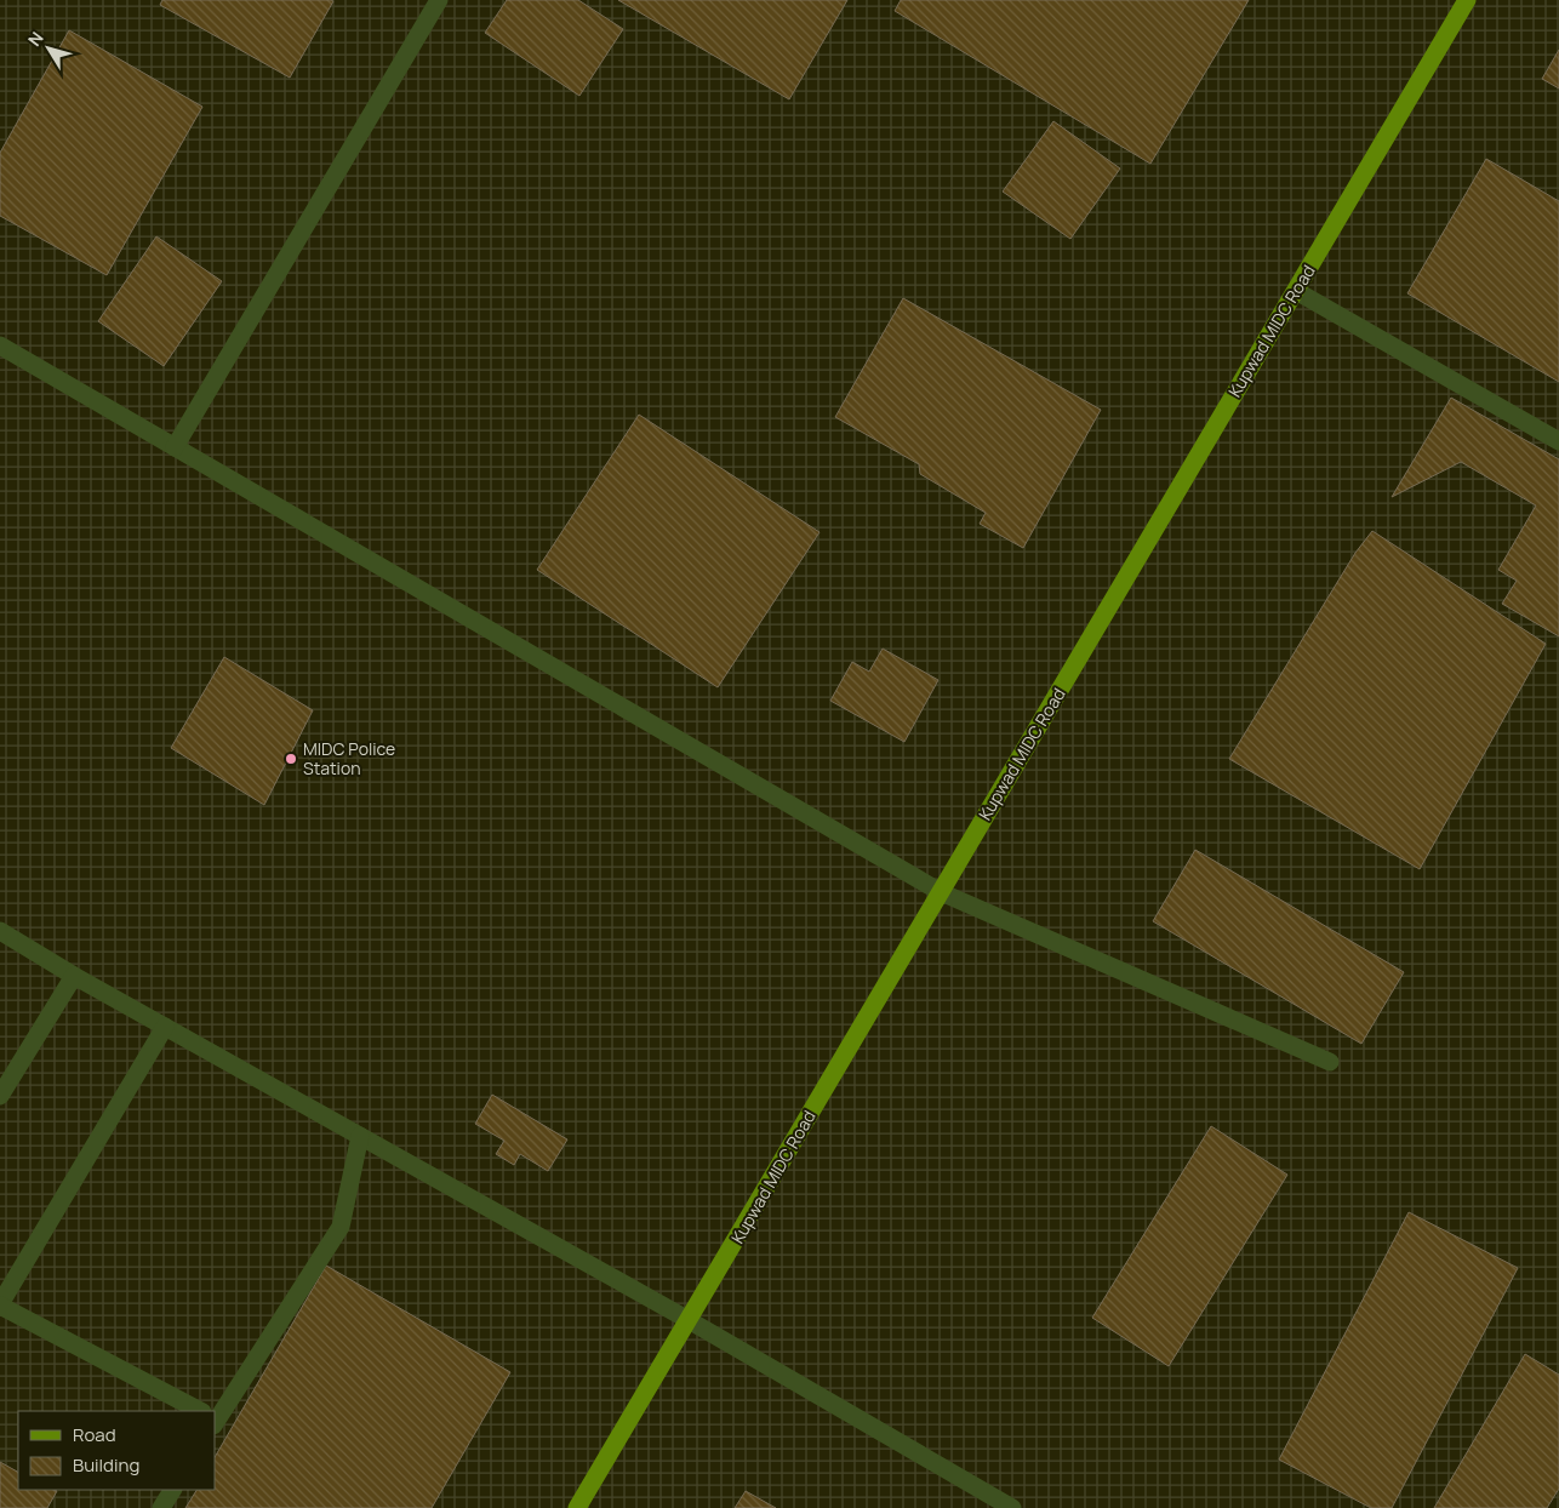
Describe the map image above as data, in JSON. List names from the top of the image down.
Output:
{
  "streets": {
    "main road": ["Kupwad MIDC Road"]
  },
  "places": ["MIDC Police Station"],
  "legend": ["Road", "Building"],
  "north": "top left"
}
